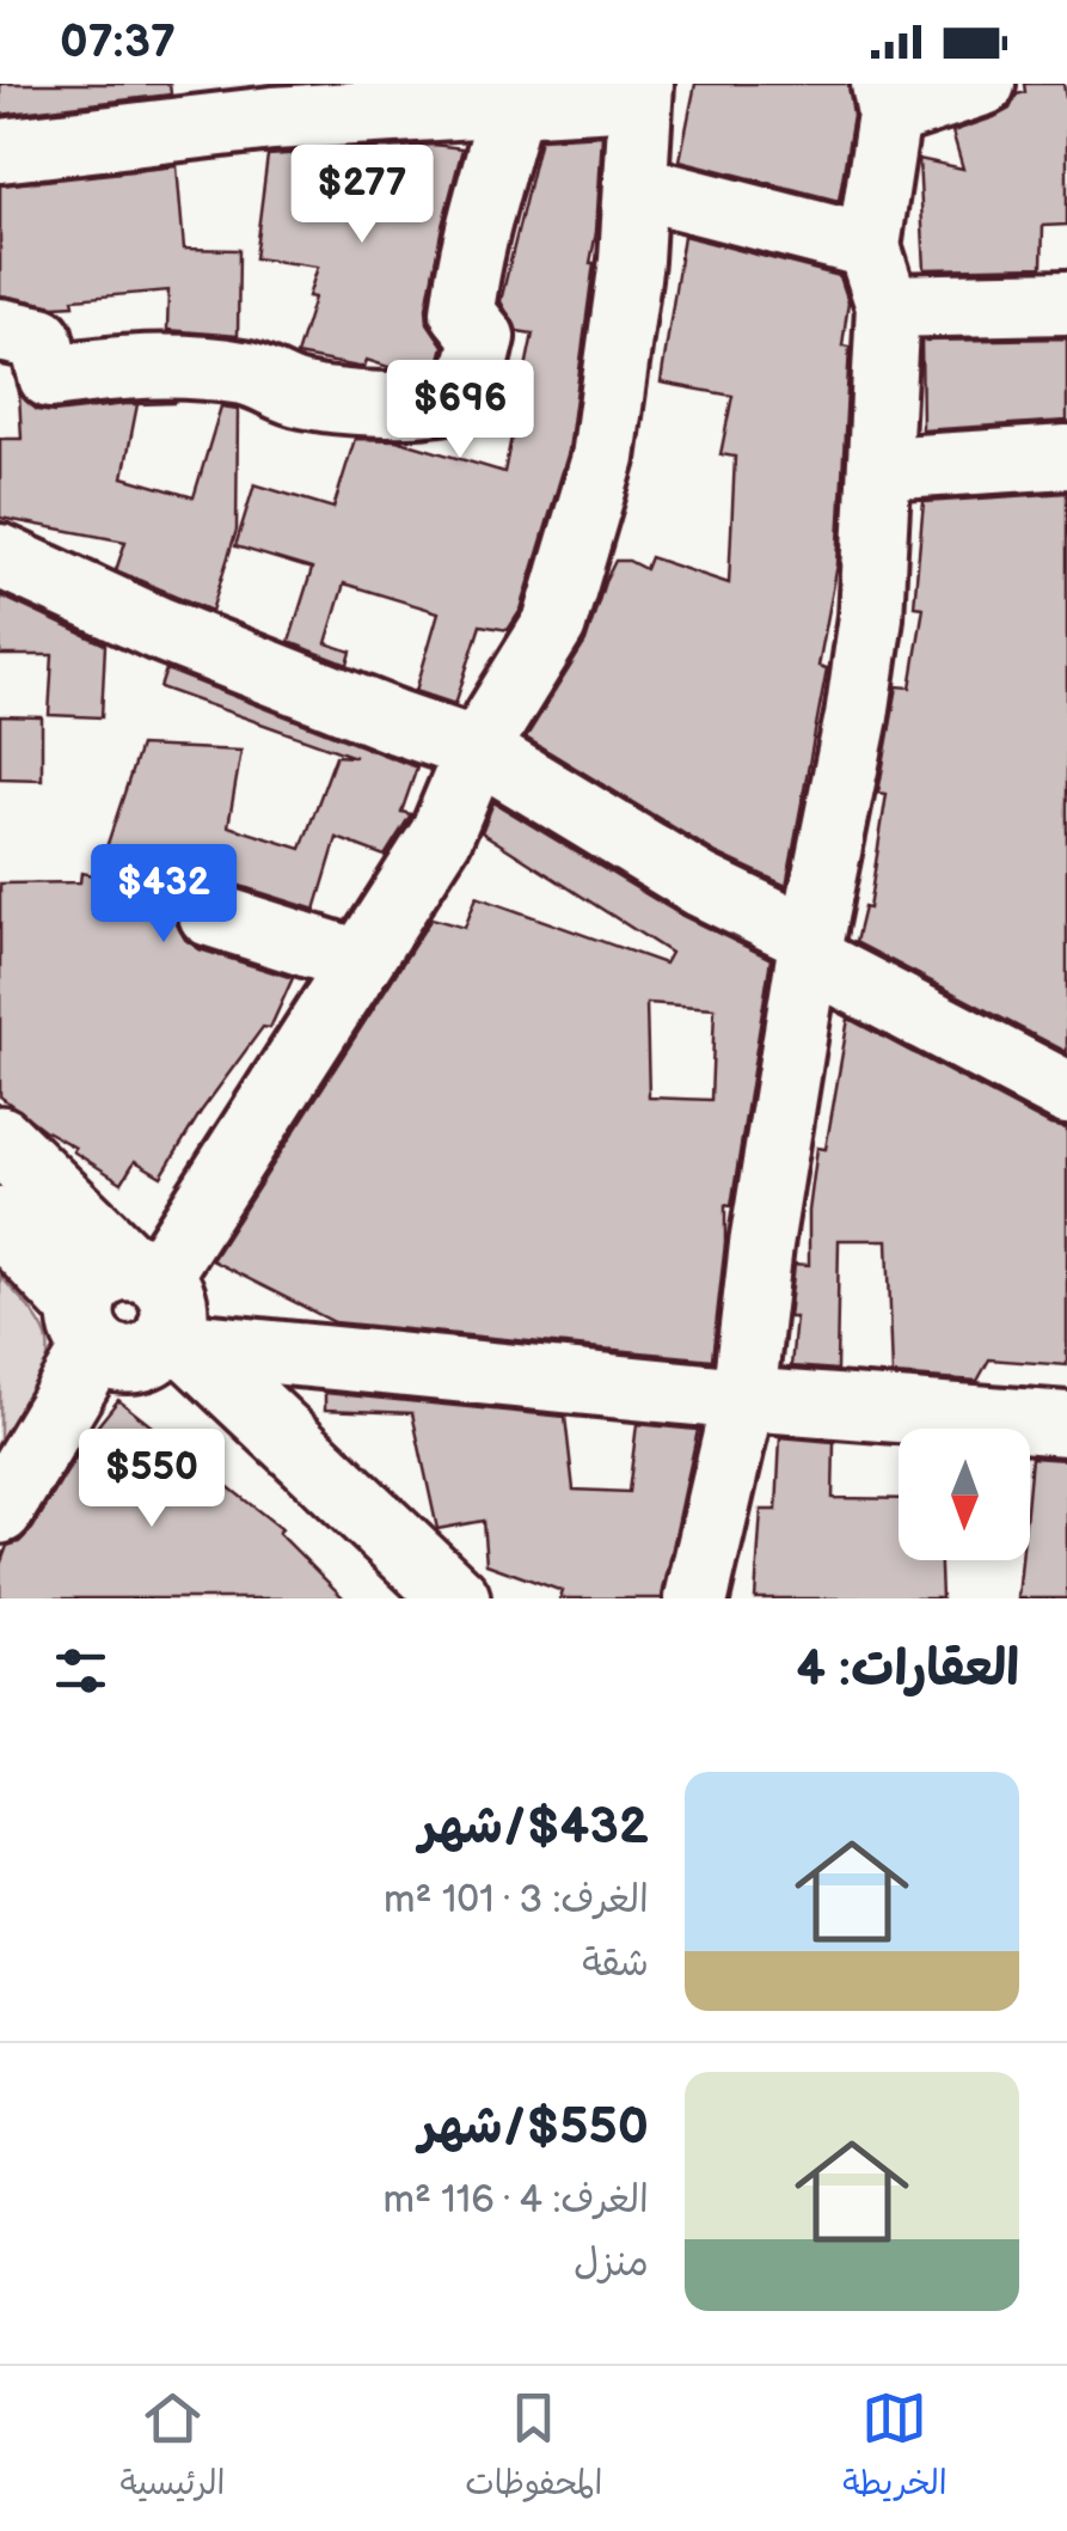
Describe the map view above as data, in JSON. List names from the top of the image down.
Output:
{
  "north": "bottom",
  "page": {
    "status": "07:37",
    "price": [
      "$277",
      "$696",
      "$432",
      "$550"
    ],
    "heading": "العقارات: 4",
    "list": [
      {
        "name": "$432/شهر",
        "note": "الغرف: 3 · 101 m² · شقة"
      },
      {
        "name": "$550/شهر",
        "note": "الغرف: 4 · 116 m² · منزل"
      }
    ],
    "tabs": ["الخريطة", "المحفوظات", "الرئيسية"]
  }
}
